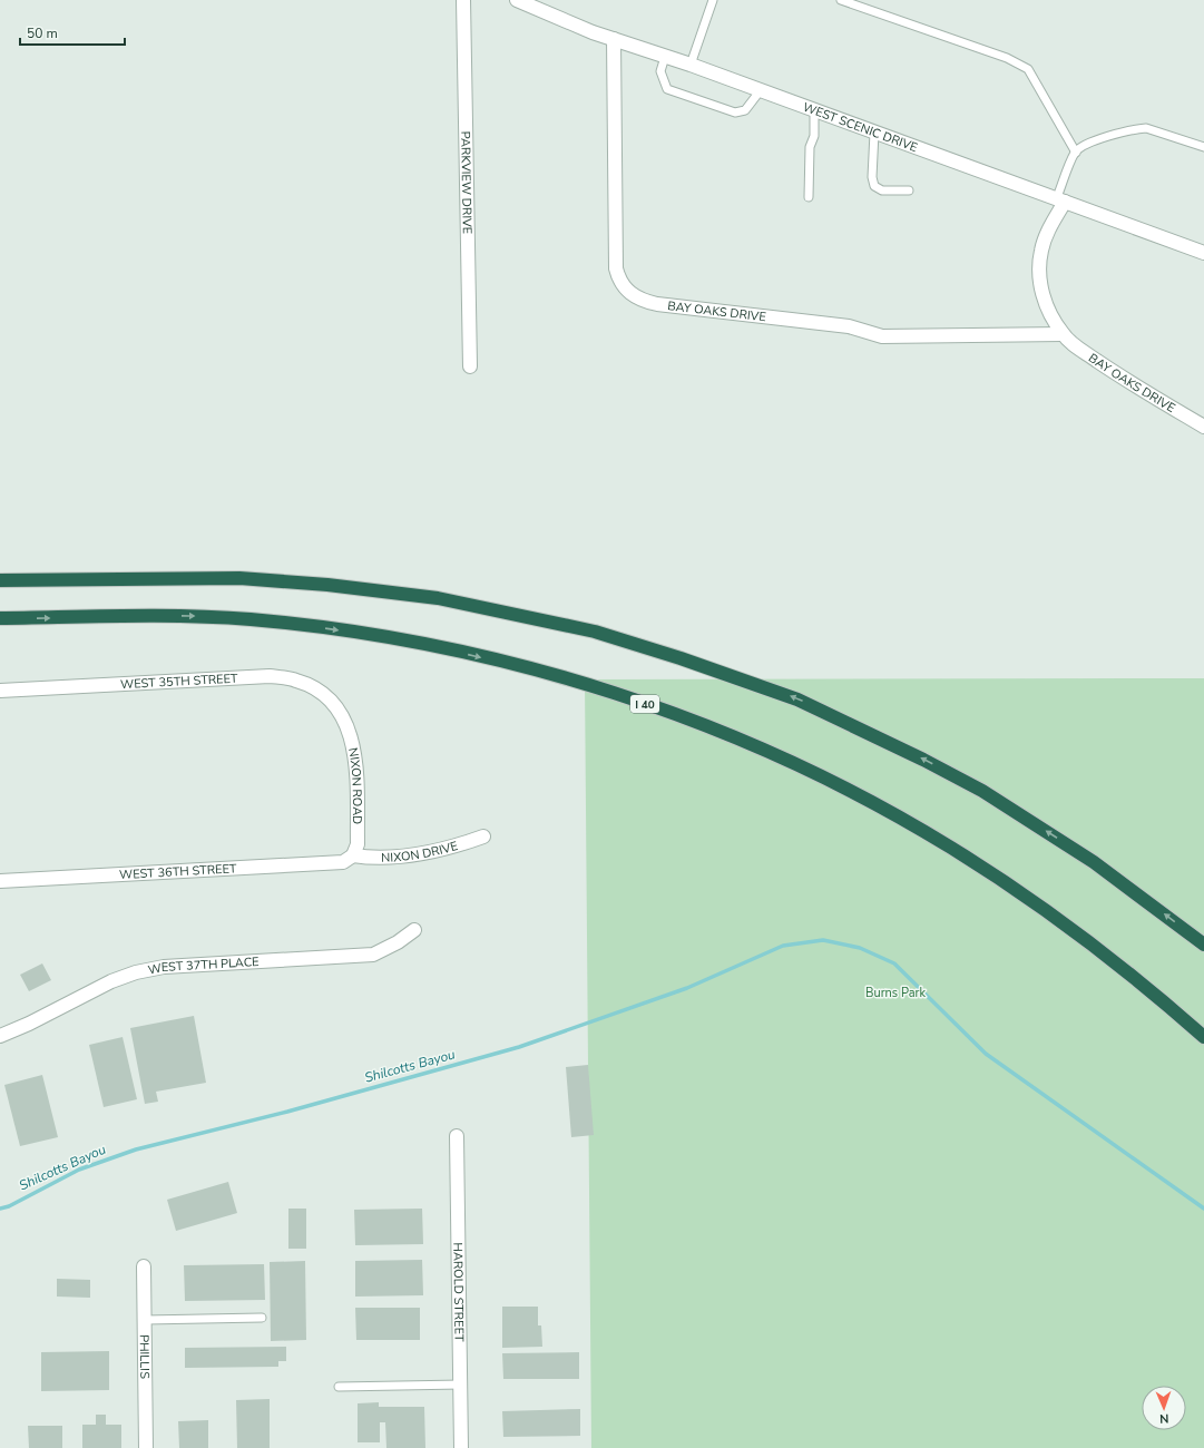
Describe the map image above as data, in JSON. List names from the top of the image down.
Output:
{
  "streets": {
    "highway": ["I 40"],
    "street": [
      "WEST SCENIC DRIVE",
      "PARKVIEW DRIVE",
      "BAY OAKS DRIVE",
      "WEST 35TH STREET",
      "NIXON ROAD",
      "NIXON DRIVE",
      "WEST 36TH STREET",
      "WEST 37TH PLACE",
      "HAROLD STREET",
      "PHILLIS"
    ]
  },
  "crossings": [
    ["WEST SCENIC DRIVE", "BAY OAKS DRIVE"],
    ["WEST 35TH STREET", "NIXON ROAD"],
    ["NIXON ROAD", "NIXON DRIVE"],
    ["NIXON ROAD", "WEST 36TH STREET"],
    ["NIXON DRIVE", "WEST 36TH STREET"]
  ],
  "water": ["Shilcotts Bayou"],
  "parks": ["Burns Park"],
  "scale_bar": "50 m",
  "north": "bottom"
}
